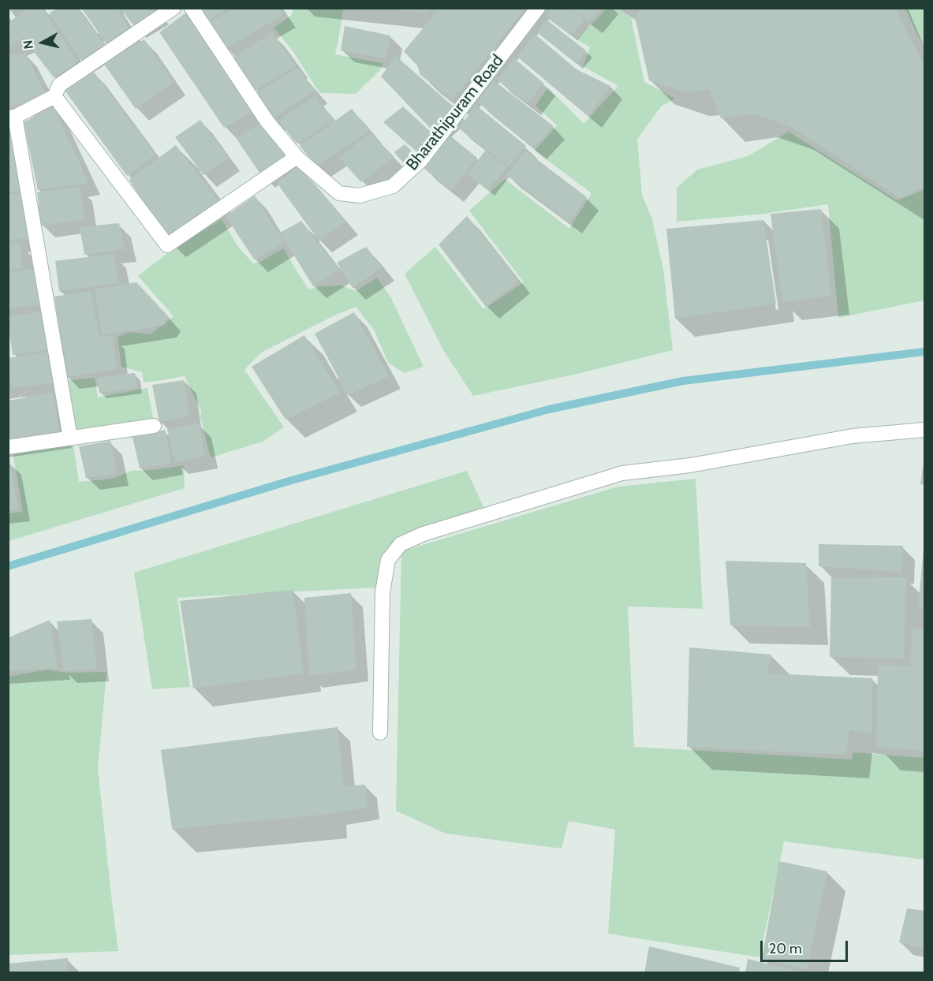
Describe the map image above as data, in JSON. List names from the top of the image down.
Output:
{
  "streets": {
    "street": ["Bharathipuram Road"]
  },
  "scale_bar": "20 m",
  "north": "left"
}
